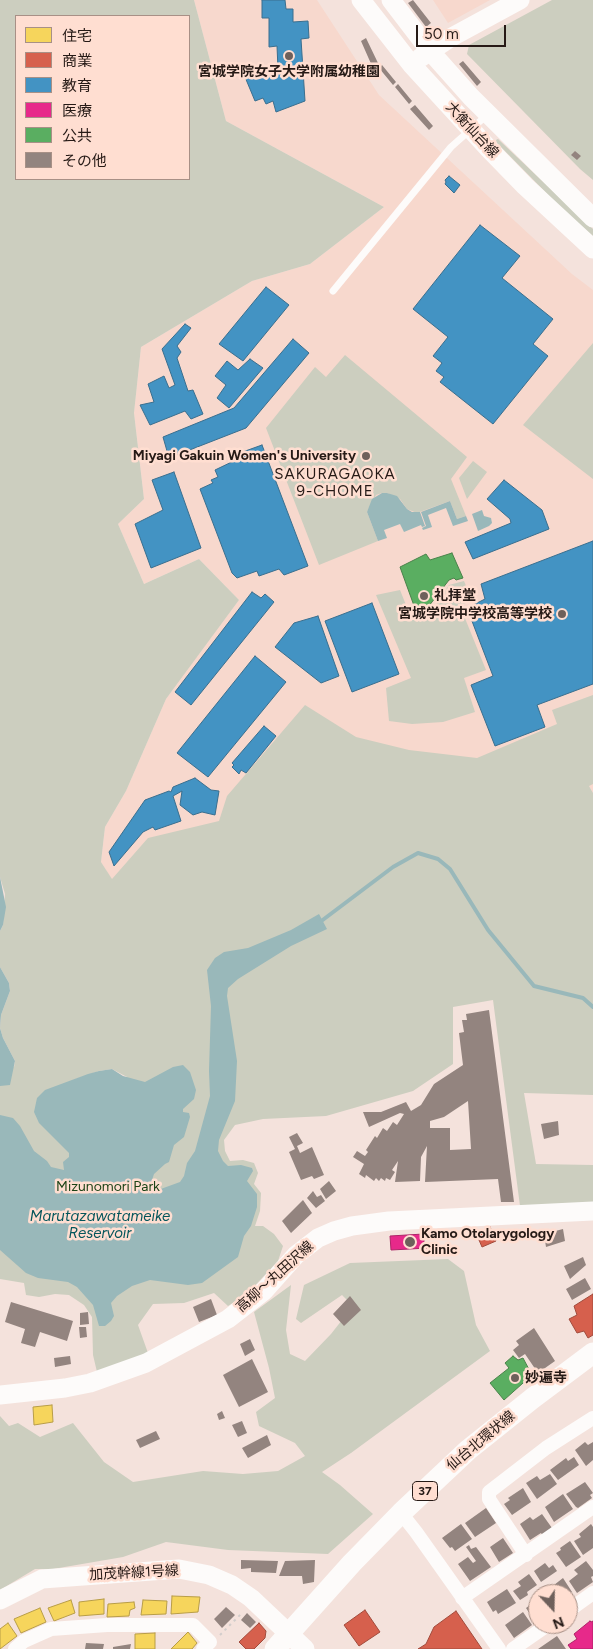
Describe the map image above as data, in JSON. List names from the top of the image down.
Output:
{
  "streets": {
    "main road": ["仙台北環状線", "37"],
    "street": ["大衡仙台線", "高柳～丸田沢線", "加茂幹線1号線"]
  },
  "crossings": [
    ["仙台北環状線", "加茂幹線1号線"]
  ],
  "districts": ["SAKURAGAOKA 9-CHOME"],
  "water": ["Marutazawatameike Reservoir"],
  "parks": ["Mizunomori Park"],
  "places": [
    "宮城学院女子大学附属幼稚園",
    "Miyagi Gakuin Women's University",
    "礼拝堂",
    "宮城学院中学校高等学校",
    "Kamo Otolarygology Clinic",
    "妙遍寺"
  ],
  "legend": [
    "住宅",
    "商業",
    "教育",
    "医療",
    "公共",
    "その他"
  ],
  "scale_bar": "50 m",
  "north": "bottom"
}
